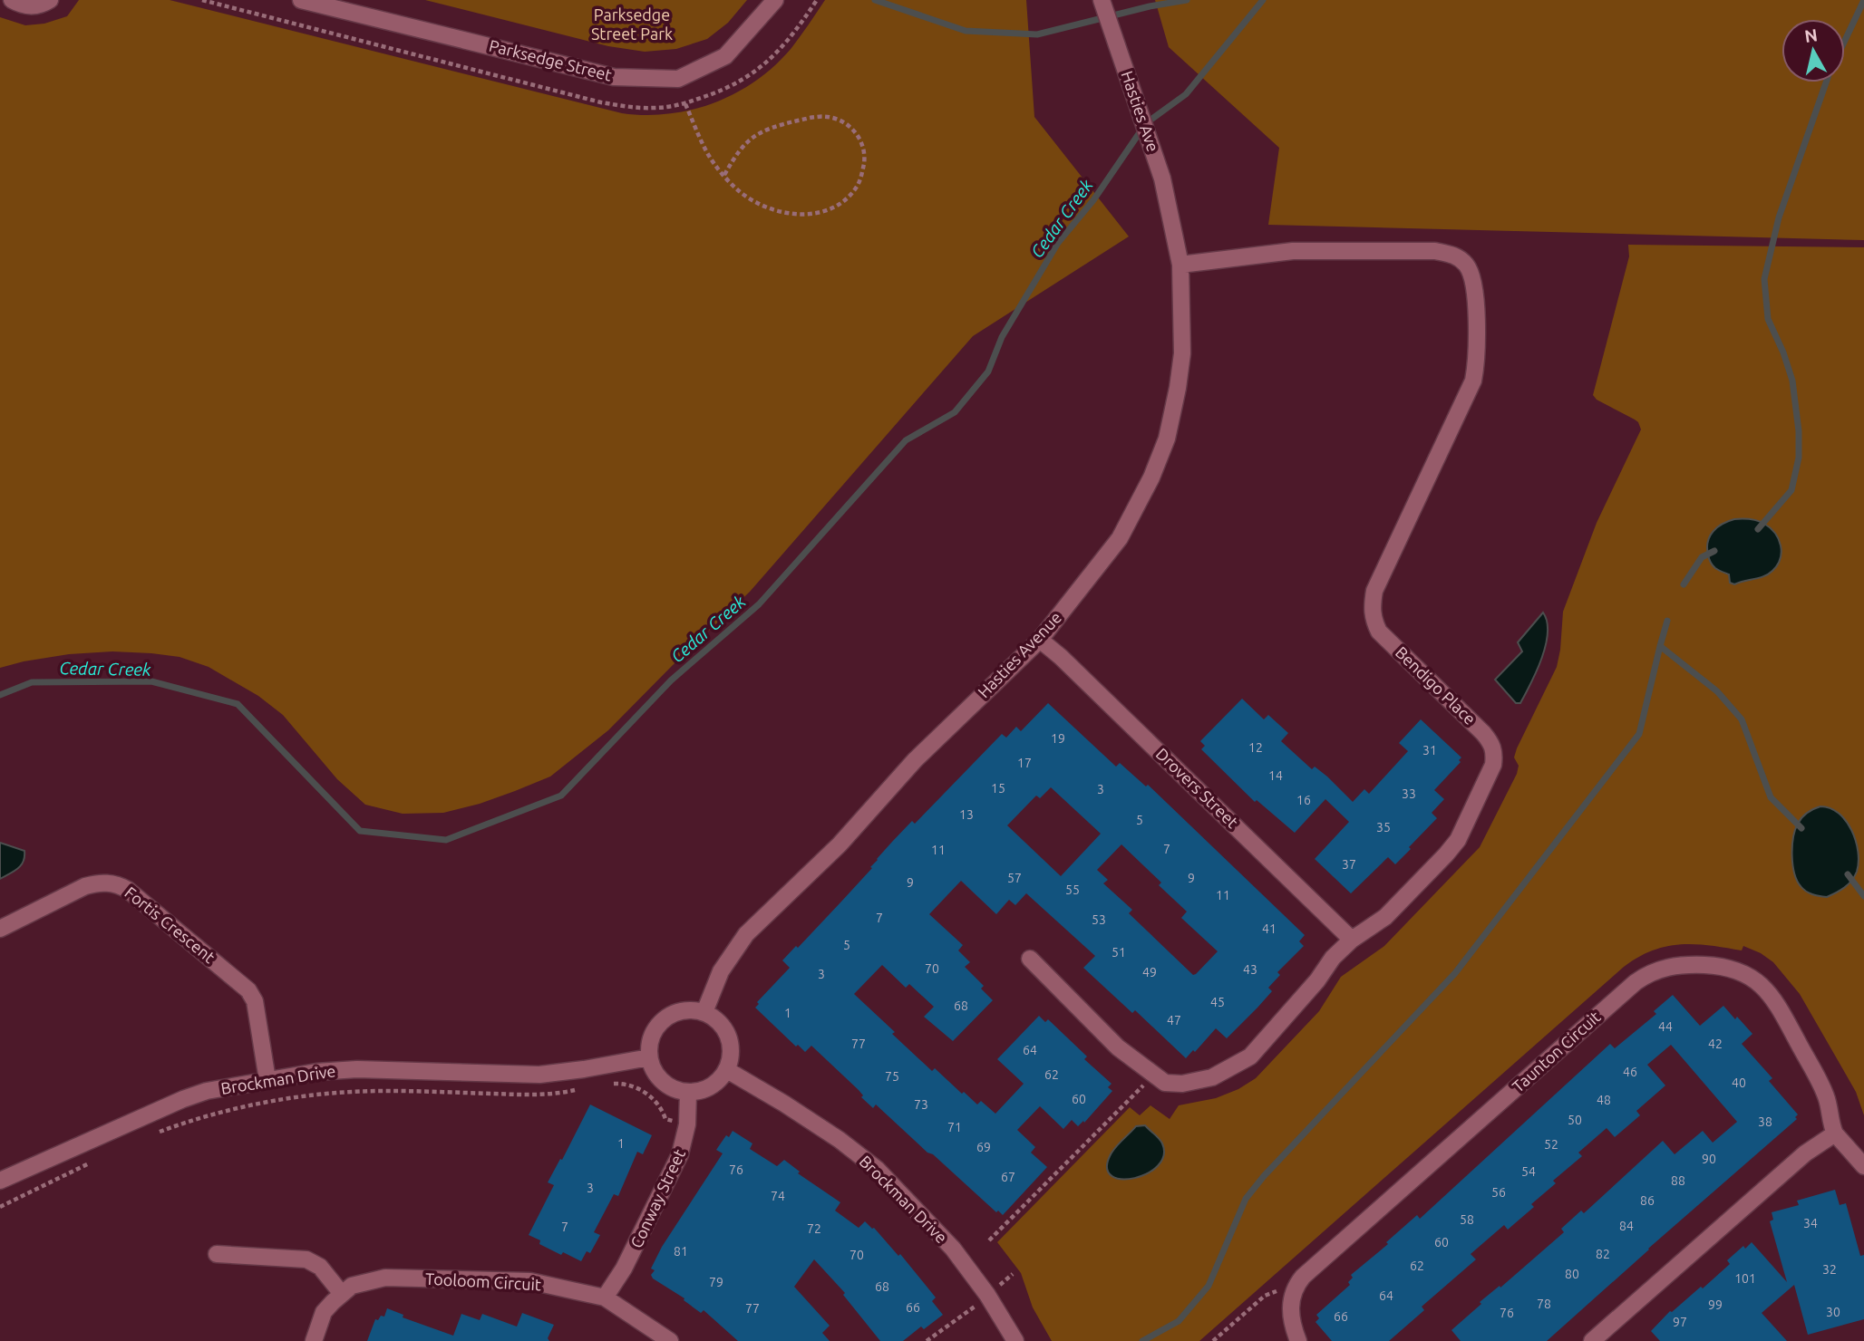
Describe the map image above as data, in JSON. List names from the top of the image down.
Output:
{
  "streets": {
    "street": [
      "Parksedge Street",
      "Hasties Ave",
      "Hasties Avenue",
      "Bendigo Place",
      "Drovers Street",
      "Fortis Crescent",
      "Taunton Circuit",
      "Brockman Drive",
      "Conway Street",
      "Tooloom Circuit"
    ]
  },
  "crossings": [
    ["Hasties Ave", "Hasties Avenue"],
    ["Hasties Avenue", "Bendigo Place"],
    ["Hasties Avenue", "Drovers Street"],
    ["Hasties Avenue", "Brockman Drive"],
    ["Hasties Avenue", "Conway Street"],
    ["Bendigo Place", "Drovers Street"],
    ["Fortis Crescent", "Brockman Drive"],
    ["Brockman Drive", "Conway Street"],
    ["Conway Street", "Tooloom Circuit"]
  ],
  "water": ["Cedar Creek"],
  "parks": ["Parksedge Street Park"],
  "house_numbers": [
    "19",
    "12",
    "31",
    "17",
    "14",
    "15",
    "3",
    "33",
    "16",
    "13",
    "5",
    "35",
    "7",
    "11",
    "37",
    "57",
    "9",
    "9",
    "55",
    "11",
    "7",
    "53",
    "41",
    "5",
    "51",
    "70",
    "43",
    "49",
    "3",
    "45",
    "68",
    "1",
    "47",
    "44",
    "77",
    "42",
    "64",
    "46",
    "62",
    "75",
    "40",
    "60",
    "48",
    "73",
    "50",
    "38",
    "71",
    "1",
    "52",
    "69",
    "90",
    "76",
    "54",
    "67",
    "88",
    "3",
    "56",
    "74",
    "86",
    "58",
    "34",
    "84",
    "7",
    "72",
    "60",
    "81",
    "82",
    "70",
    "62",
    "32",
    "80",
    "101",
    "79",
    "68",
    "64",
    "78",
    "99",
    "66",
    "77",
    "30",
    "76",
    "66",
    "97"
  ],
  "north": "top"
}
